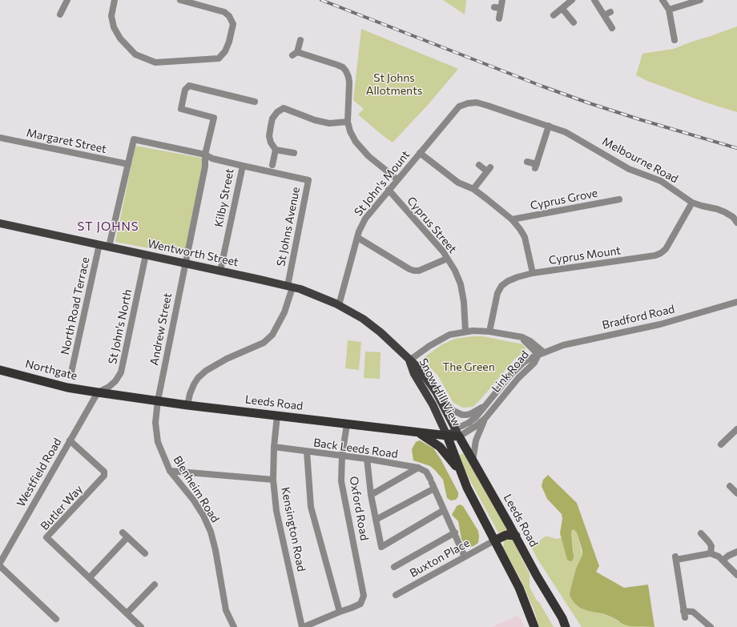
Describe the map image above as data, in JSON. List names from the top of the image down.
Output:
{
  "streets": {
    "highway": ["Northgate", "Leeds Road"],
    "main road": ["Wentworth Street", "Snow Hill View"],
    "street": [
      "Margaret Street",
      "Melbourne Road",
      "St John's Mount",
      "Kilby Street",
      "Cyprus Grove",
      "Cyprus Street",
      "St Johns Avenue",
      "Cyprus Mount",
      "North Road Terrace",
      "Bradford Road",
      "St John's North",
      "Andrew Street",
      "Link Road",
      "Back Leeds Road",
      "Westfield Road",
      "Blenheim Road",
      "Butler Way",
      "Oxford Road",
      "Kensington Road",
      "Buxton Place"
    ]
  },
  "crossings": [
    ["Margaret Street", "Kilby Street"],
    ["Melbourne Road", "St John's Mount"],
    ["Melbourne Road", "Cyprus Mount"],
    ["St John's Mount", "Cyprus Street"],
    ["Kilby Street", "St Johns Avenue"],
    ["Kilby Street", "Wentworth Street"],
    ["Kilby Street", "Andrew Street"],
    ["St Johns Avenue", "Wentworth Street"],
    ["Wentworth Street", "North Road Terrace"],
    ["Wentworth Street", "St John's North"],
    ["Wentworth Street", "Andrew Street"],
    ["Bradford Road", "Link Road"],
    ["St John's North", "Northgate"],
    ["St John's North", "Leeds Road"],
    ["St John's North", "Westfield Road"],
    ["Andrew Street", "Leeds Road"],
    ["Andrew Street", "Blenheim Road"],
    ["Northgate", "Leeds Road"],
    ["Northgate", "Westfield Road"],
    ["Link Road", "Snow Hill View"],
    ["Link Road", "Leeds Road"],
    ["Snow Hill View", "Leeds Road"],
    ["Leeds Road", "Westfield Road"],
    ["Leeds Road", "Blenheim Road"],
    ["Leeds Road", "Oxford Road"],
    ["Leeds Road", "Kensington Road"],
    ["Back Leeds Road", "Oxford Road"],
    ["Back Leeds Road", "Kensington Road"],
    ["Westfield Road", "Butler Way"]
  ],
  "districts": ["ST JOHNS"],
  "parks": ["St Johns Allotments", "The Green"]
}
